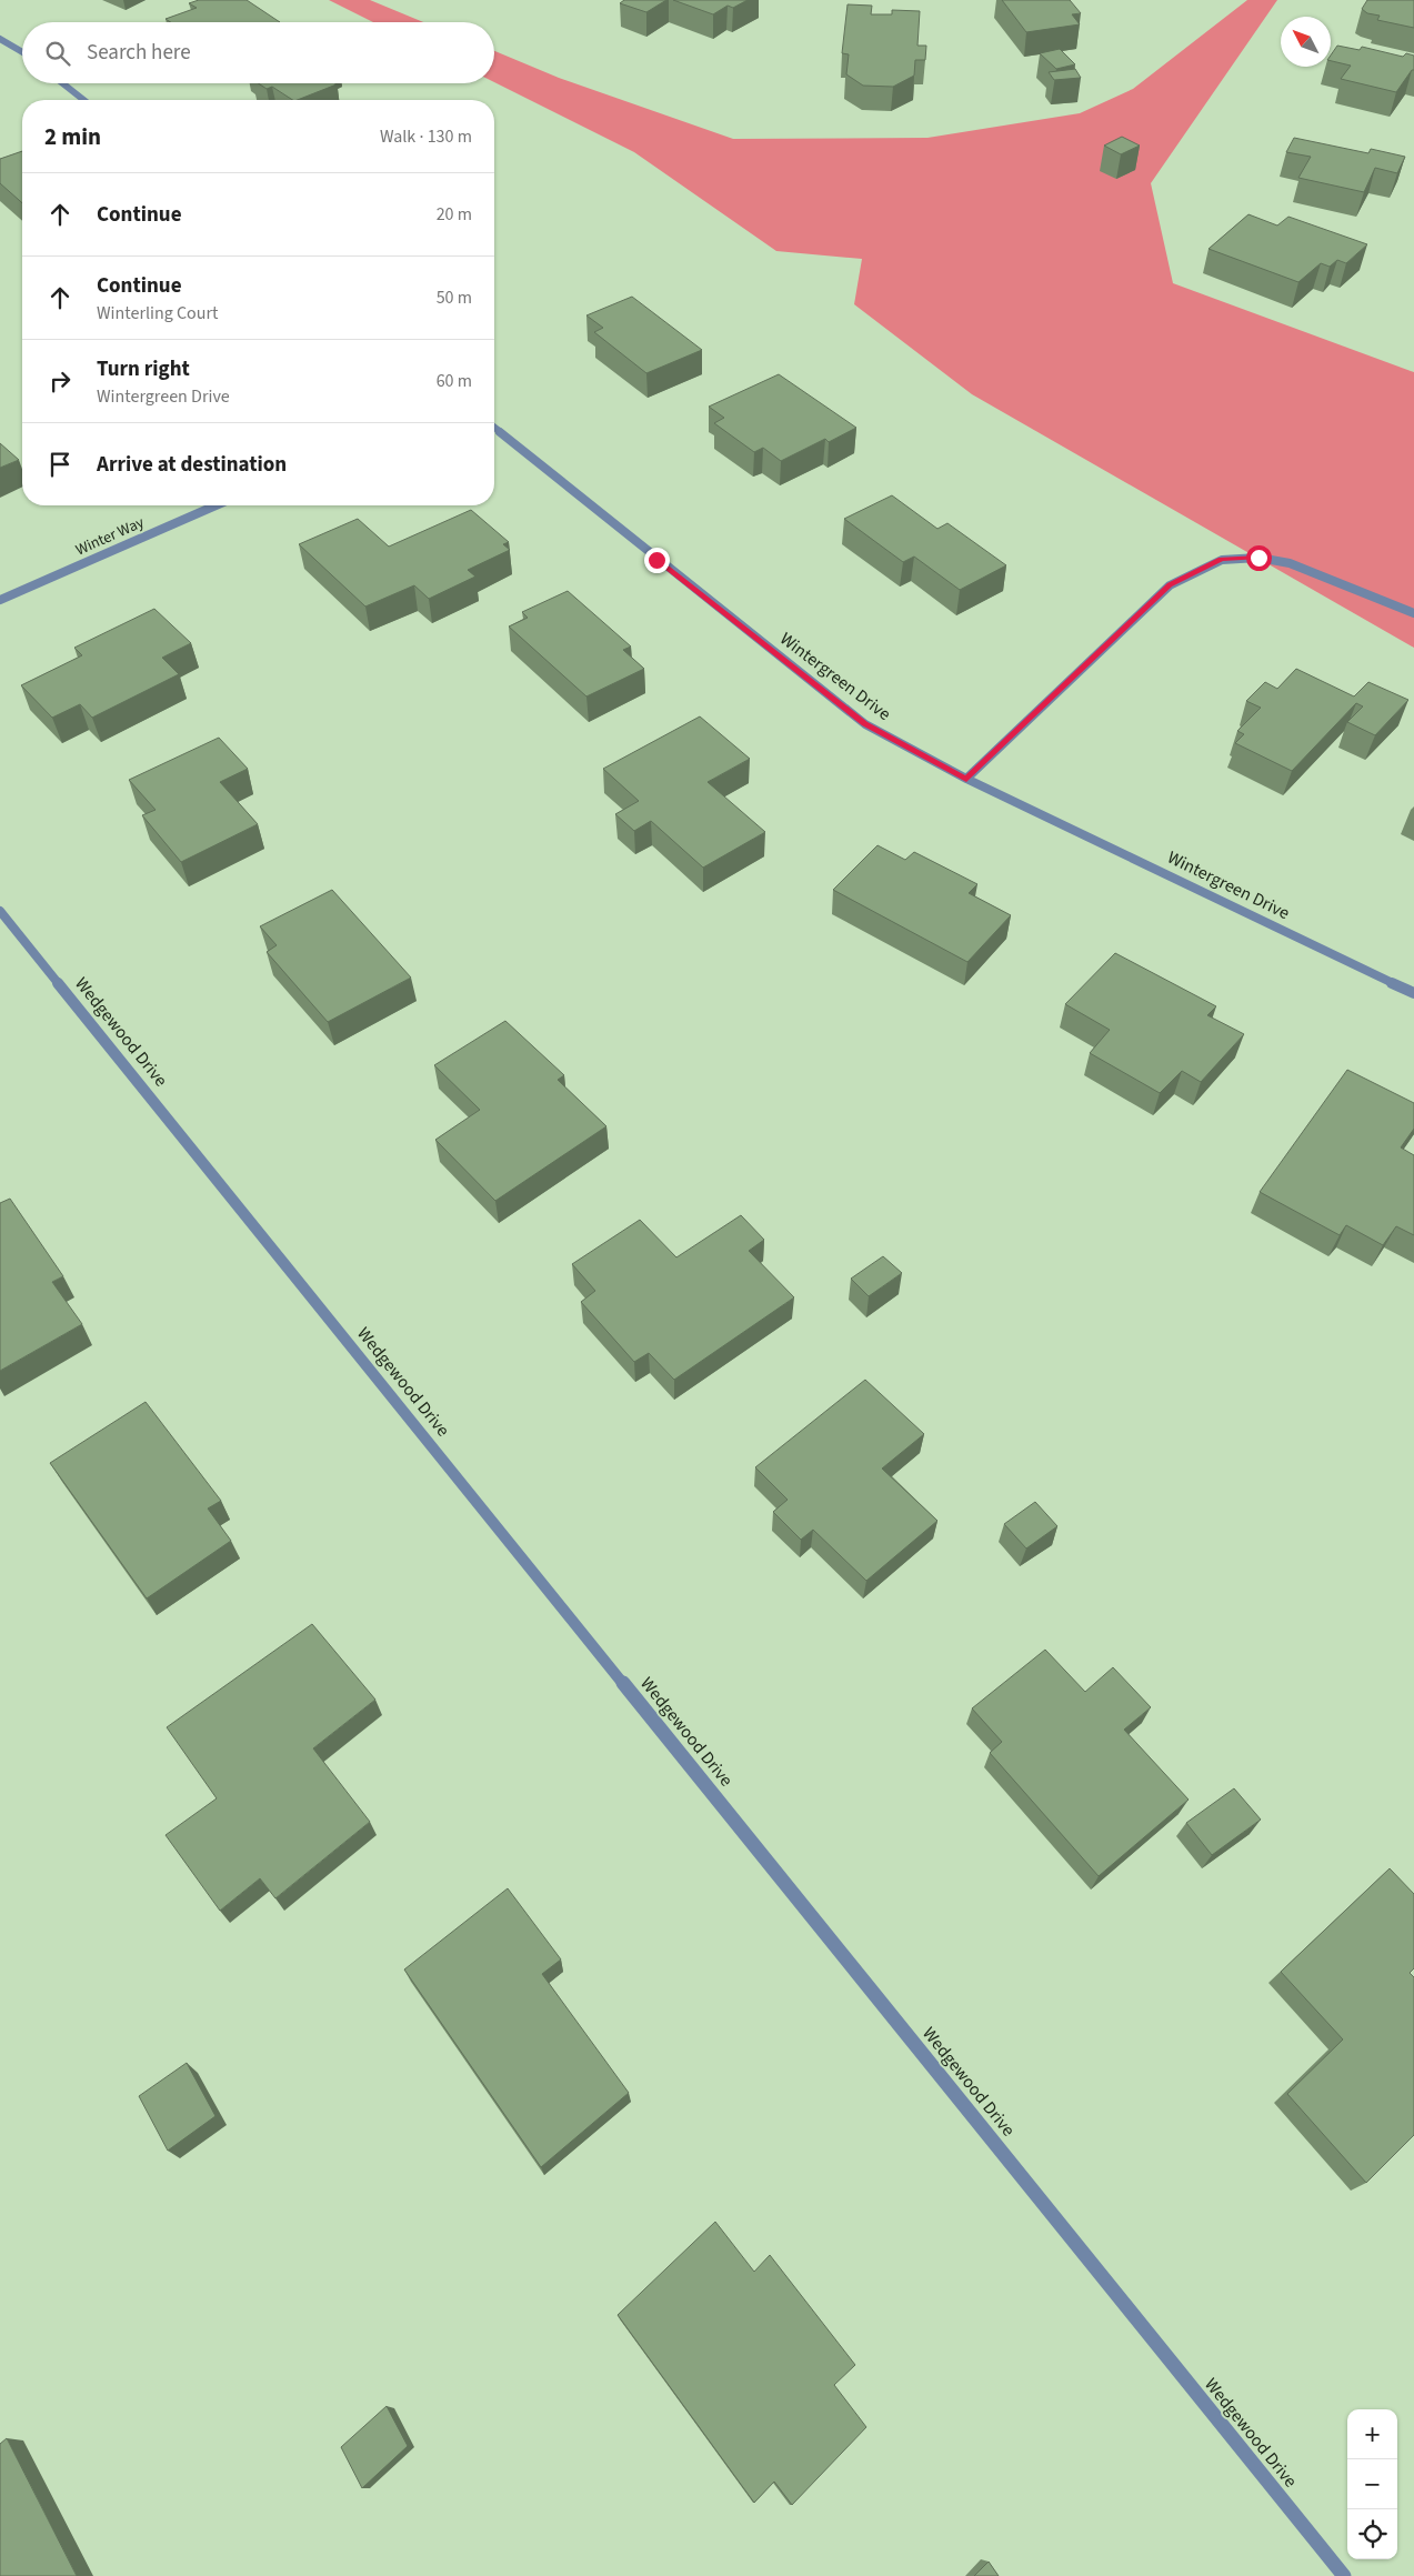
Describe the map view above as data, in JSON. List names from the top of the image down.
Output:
{
  "streets": {
    "street": ["Winter Way", "Wintergreen Drive", "Wedgewood Drive"]
  },
  "north": "top left",
  "page": {
    "search": "Search here",
    "heading": ["2 min", "Walk · 130 m"],
    "list": [
      ["Continue", "20 m"],
      ["Continue", "Winterling Court", "50 m"],
      ["Turn right", "Wintergreen Drive", "60 m"],
      "Arrive at destination"
    ],
    "map_buttons": ["+", "−"]
  }
}
